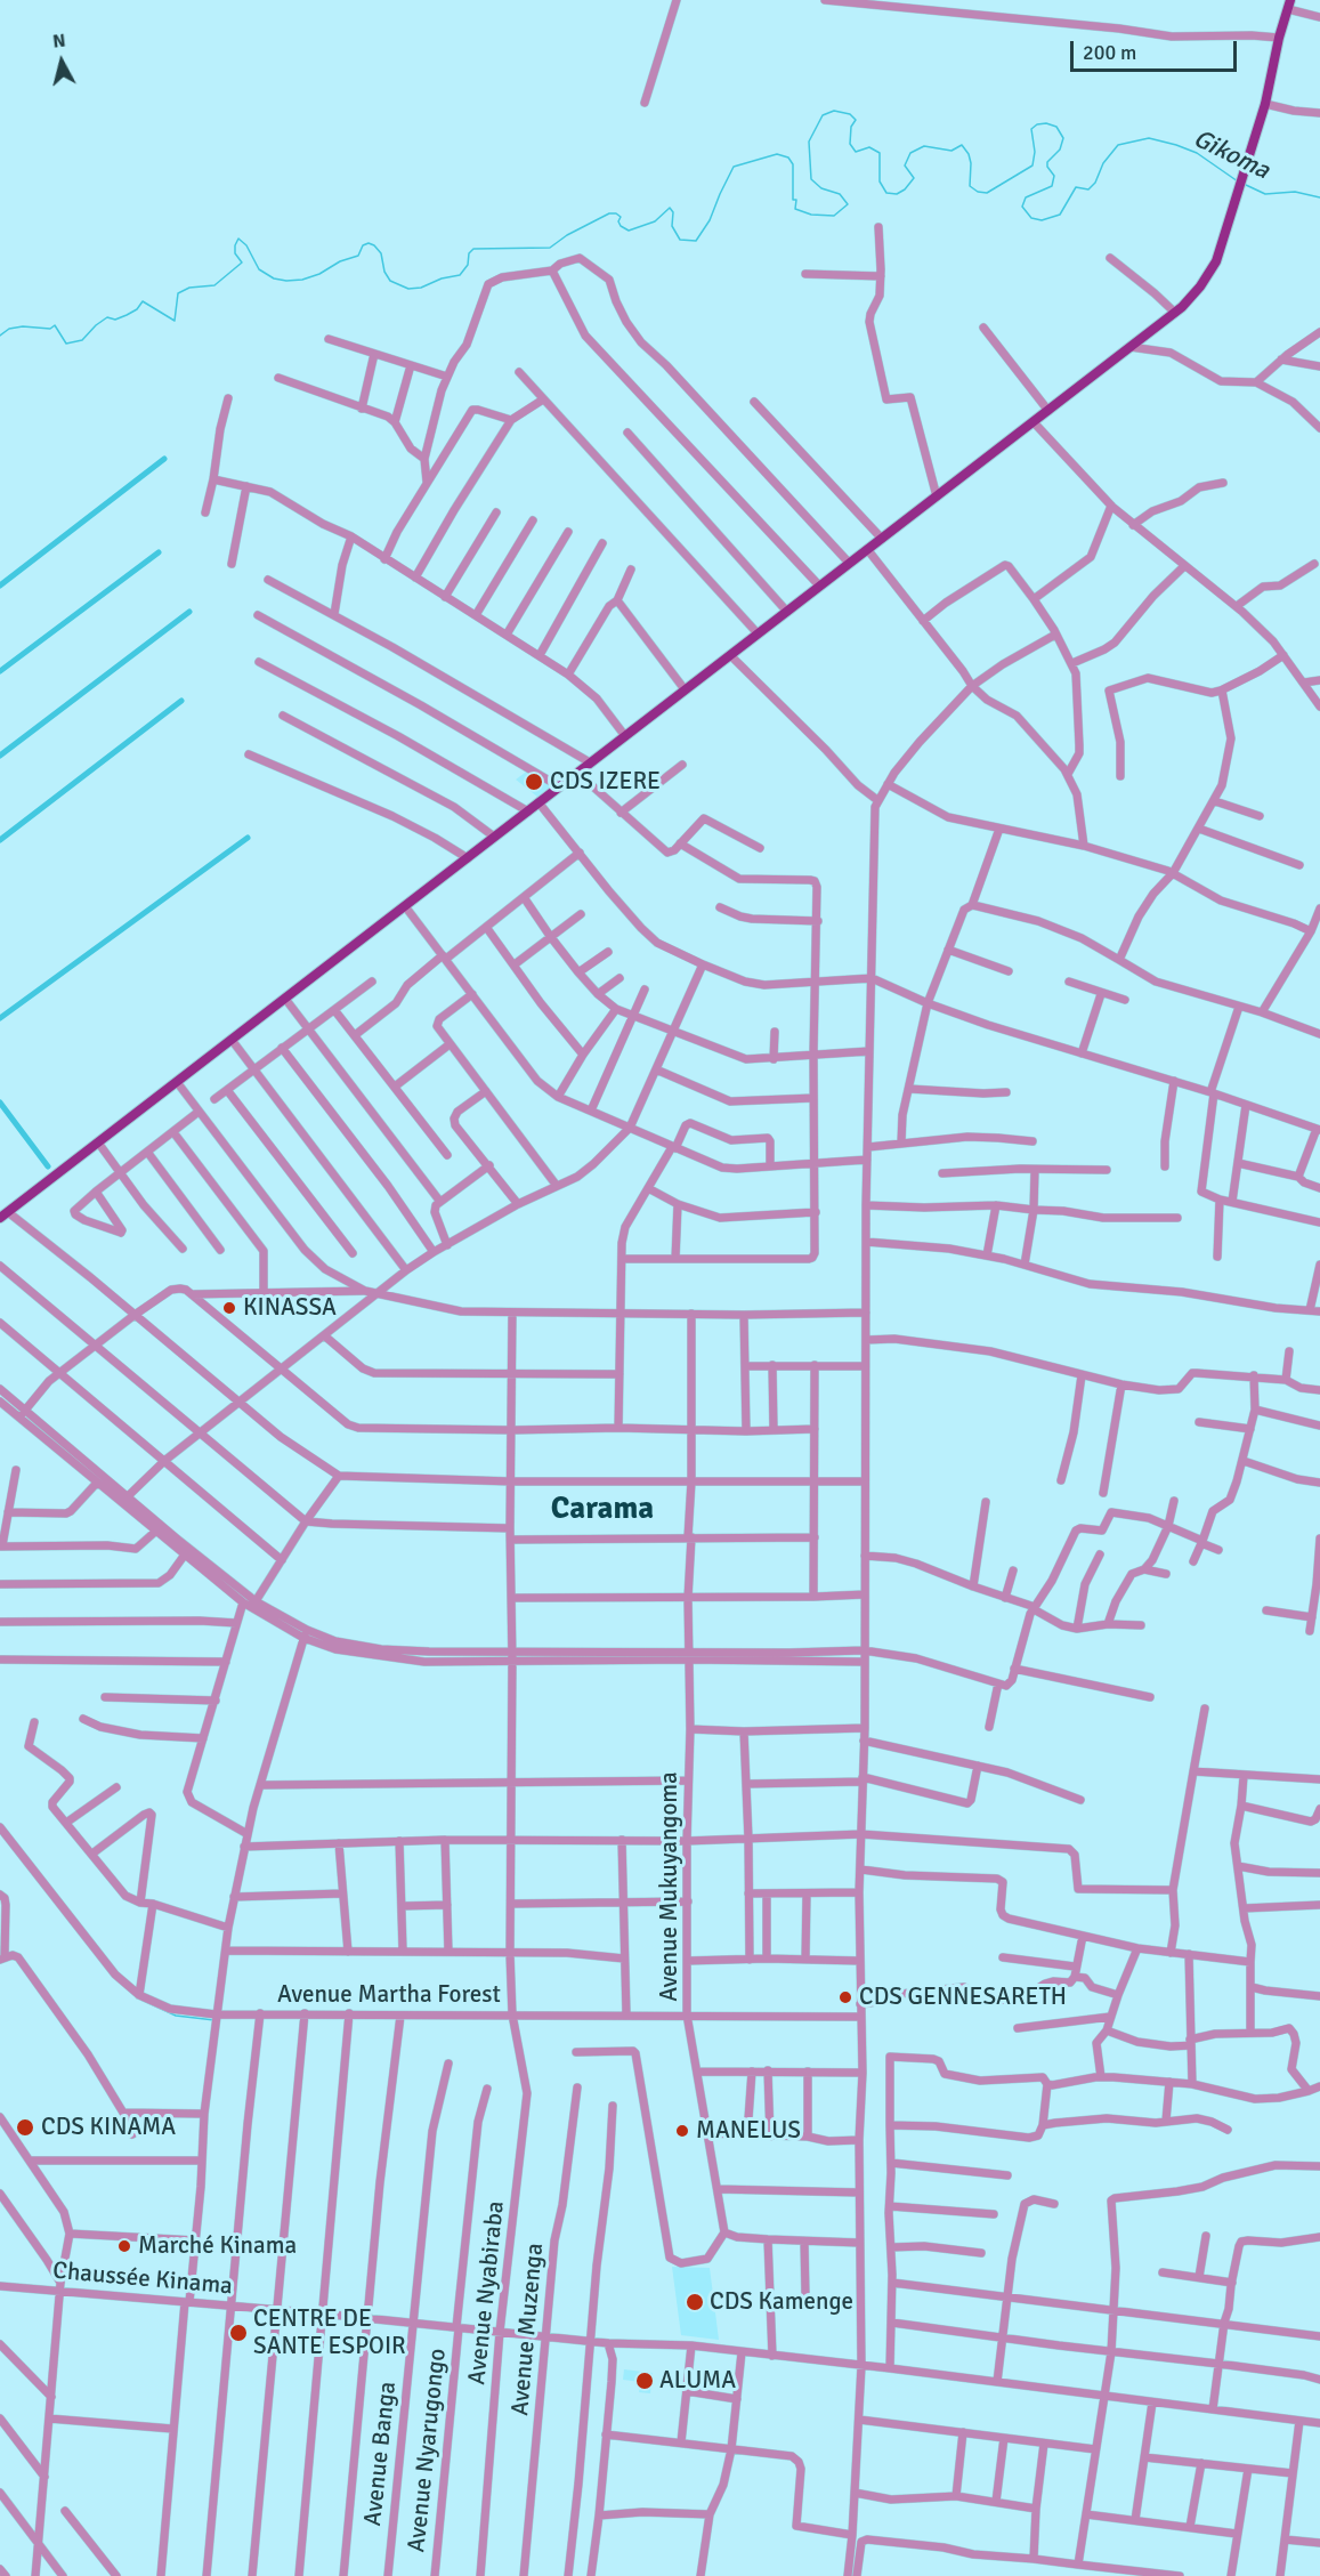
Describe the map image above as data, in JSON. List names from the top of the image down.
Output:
{
  "streets": {
    "street": [
      "Avenue Mukuyangoma",
      "Avenue Martha Forest",
      "Chaussée Kinama",
      "Avenue Nyabiraba",
      "Avenue Muzenga",
      "Avenue Nyarugongo",
      "Avenue Banga"
    ]
  },
  "crossings": [
    ["Avenue Mukuyangoma", "Avenue Martha Forest"],
    ["Avenue Martha Forest", "Avenue Nyabiraba"],
    ["Chaussée Kinama", "Avenue Nyabiraba"],
    ["Chaussée Kinama", "Avenue Muzenga"],
    ["Chaussée Kinama", "Avenue Nyarugongo"],
    ["Chaussée Kinama", "Avenue Banga"]
  ],
  "districts": ["Carama"],
  "water": ["Gikoma"],
  "places": [
    "CDS IZERE",
    "KINASSA",
    "CDS GENNESARETH",
    "CDS KINAMA",
    "MANELUS",
    "Marché Kinama",
    "CDS Kamenge",
    "CENTRE DE SANTE ESPOIR",
    "ALUMA"
  ],
  "scale_bar": "200 m",
  "north": "top"
}
